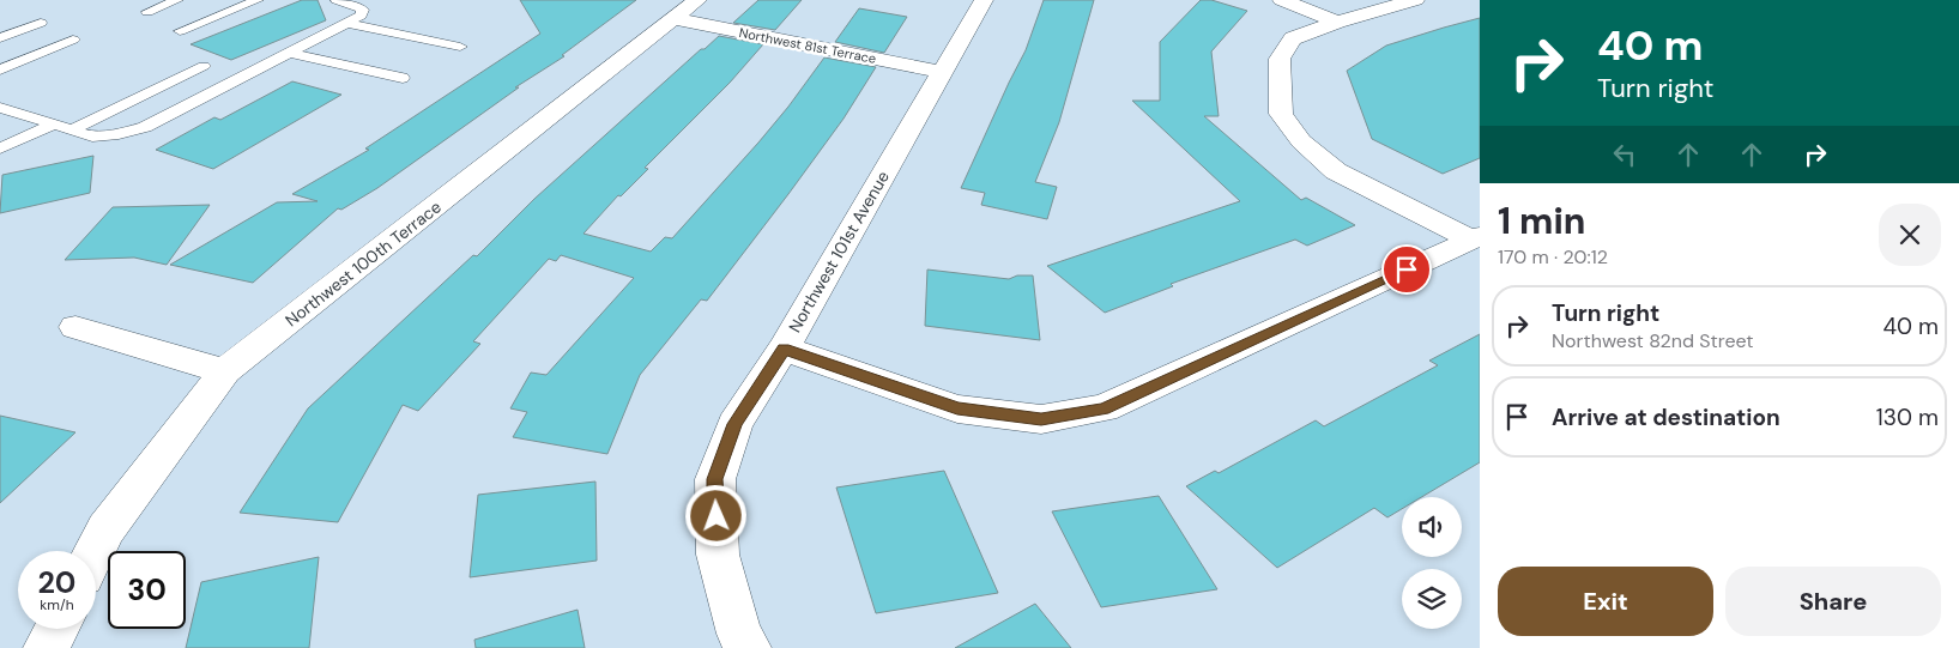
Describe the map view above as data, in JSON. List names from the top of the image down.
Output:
{
  "streets": {
    "street": ["Northwest 81st Terrace", "Northwest 101st Avenue", "Northwest 100th Terrace"]
  },
  "crossings": [
    ["Northwest 81st Terrace", "Northwest 101st Avenue"],
    ["Northwest 81st Terrace", "Northwest 100th Terrace"]
  ],
  "page": {
    "turn": ["40 m", "Turn right"],
    "heading": ["1 min", "170 m · 20:12"],
    "list": [
      {
        "name": "Turn right",
        "note": "Northwest 82nd Street",
        "value": "40 m"
      },
      {
        "name": "Arrive at destination",
        "value": "130 m"
      }
    ],
    "speed": "20 km/h",
    "limit": "30",
    "buttons": ["Exit", "Share"]
  }
}
